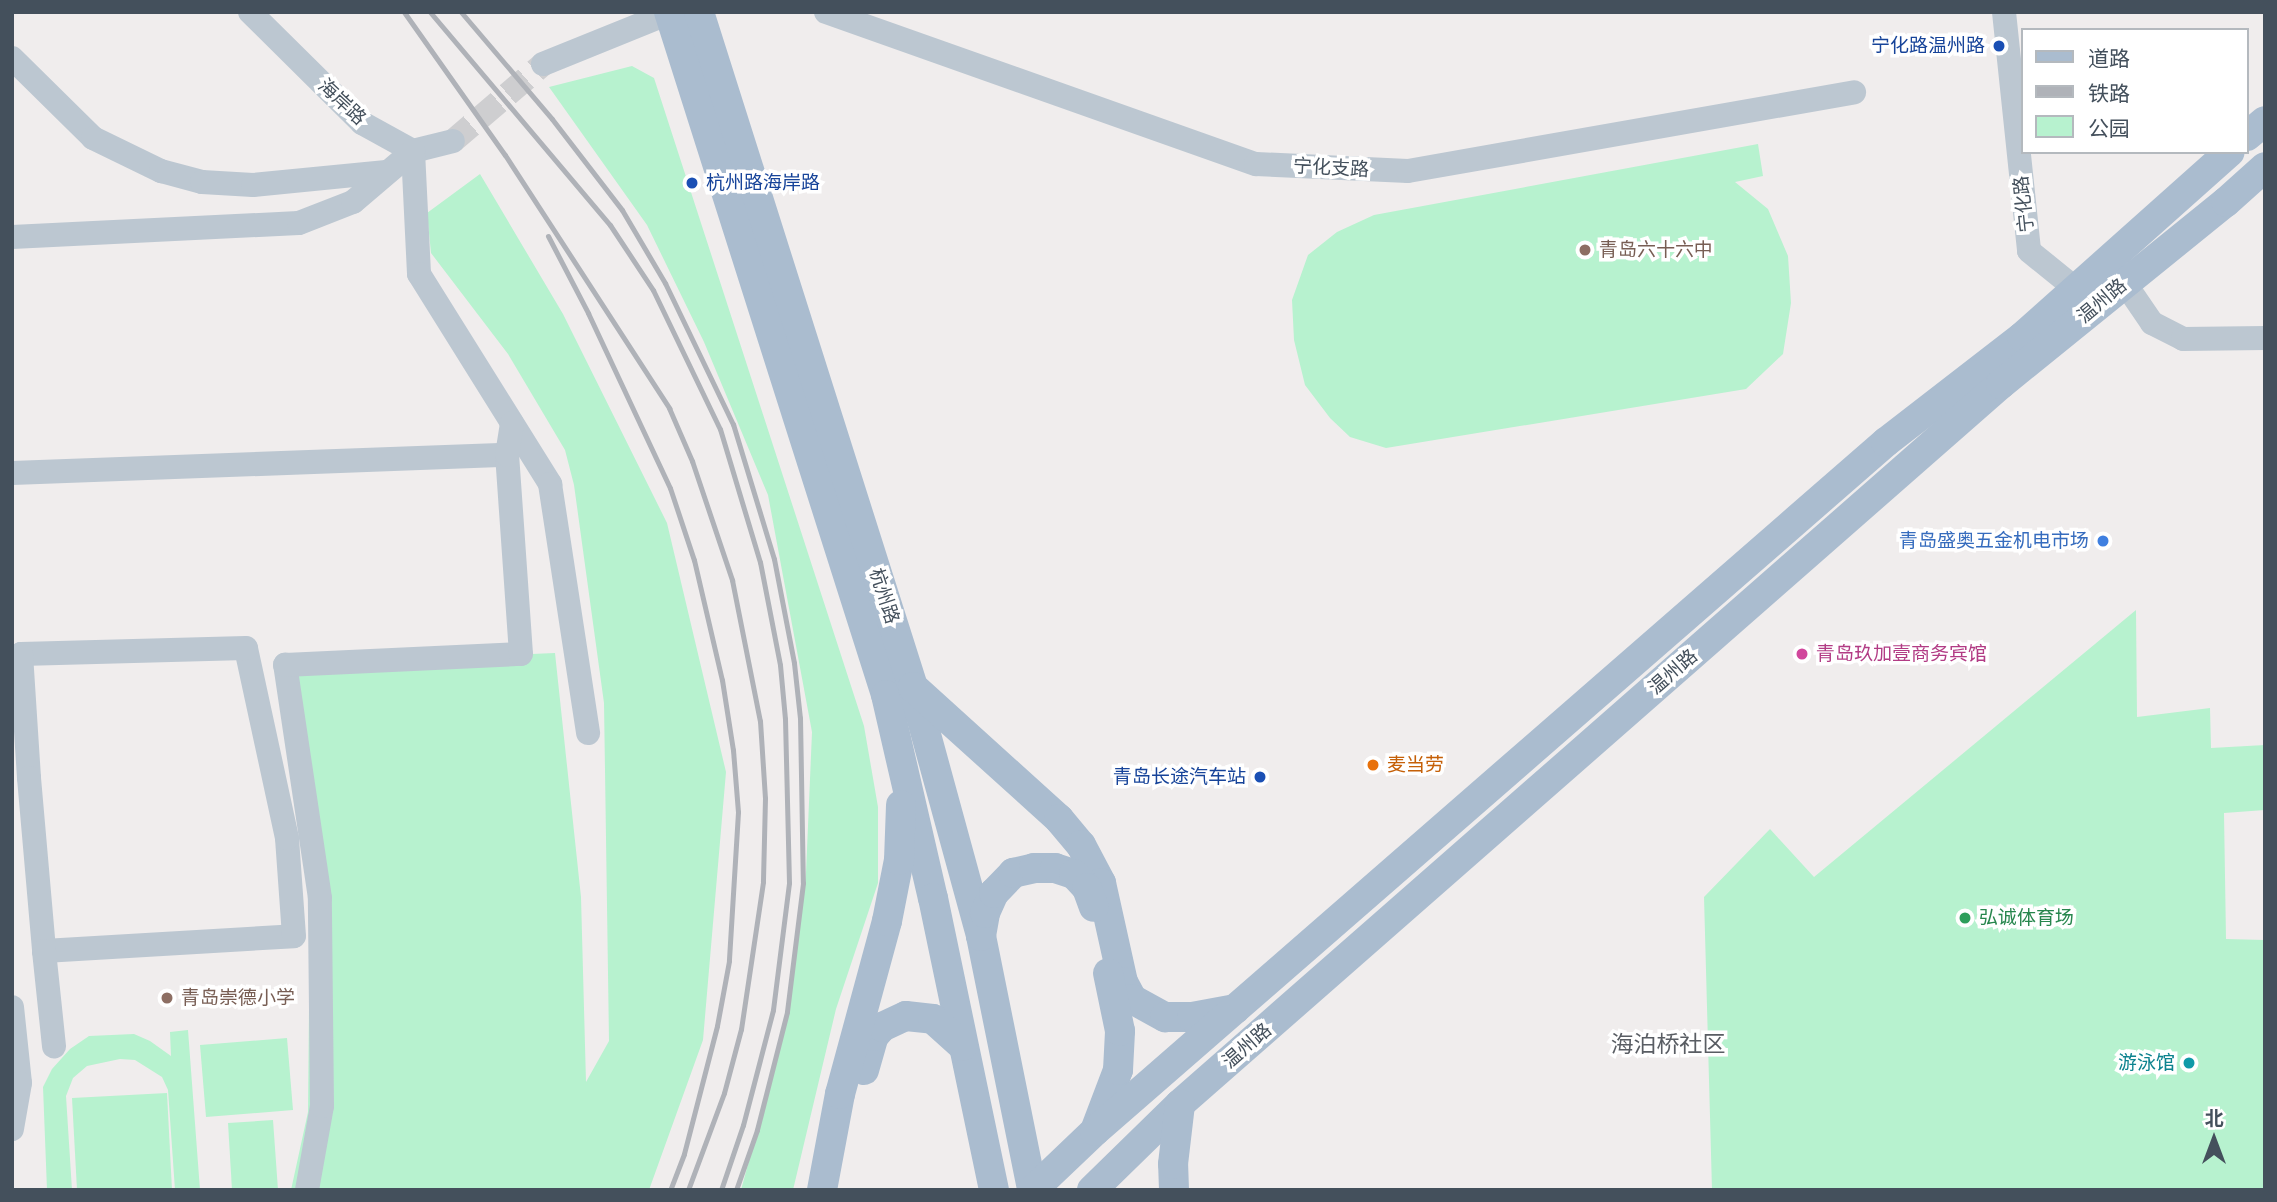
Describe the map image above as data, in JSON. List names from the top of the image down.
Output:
{
  "streets": {
    "main road": ["温州路", "杭州路"],
    "street": ["海岸路", "宁化支路", "宁化路"]
  },
  "crossings": [
    ["宁化路", "温州路"],
    ["温州路", "杭州路"]
  ],
  "districts": ["海泊桥社区"],
  "places": [
    "宁化路温州路",
    "杭州路海岸路",
    "青岛六十六中",
    "青岛盛奥五金机电市场",
    "青岛玖加壹商务宾馆",
    "麦当劳",
    "青岛长途汽车站",
    "弘诚体育场",
    "青岛崇德小学",
    "游泳馆"
  ],
  "legend": ["道路", "铁路", "公园"],
  "north": "top"
}
